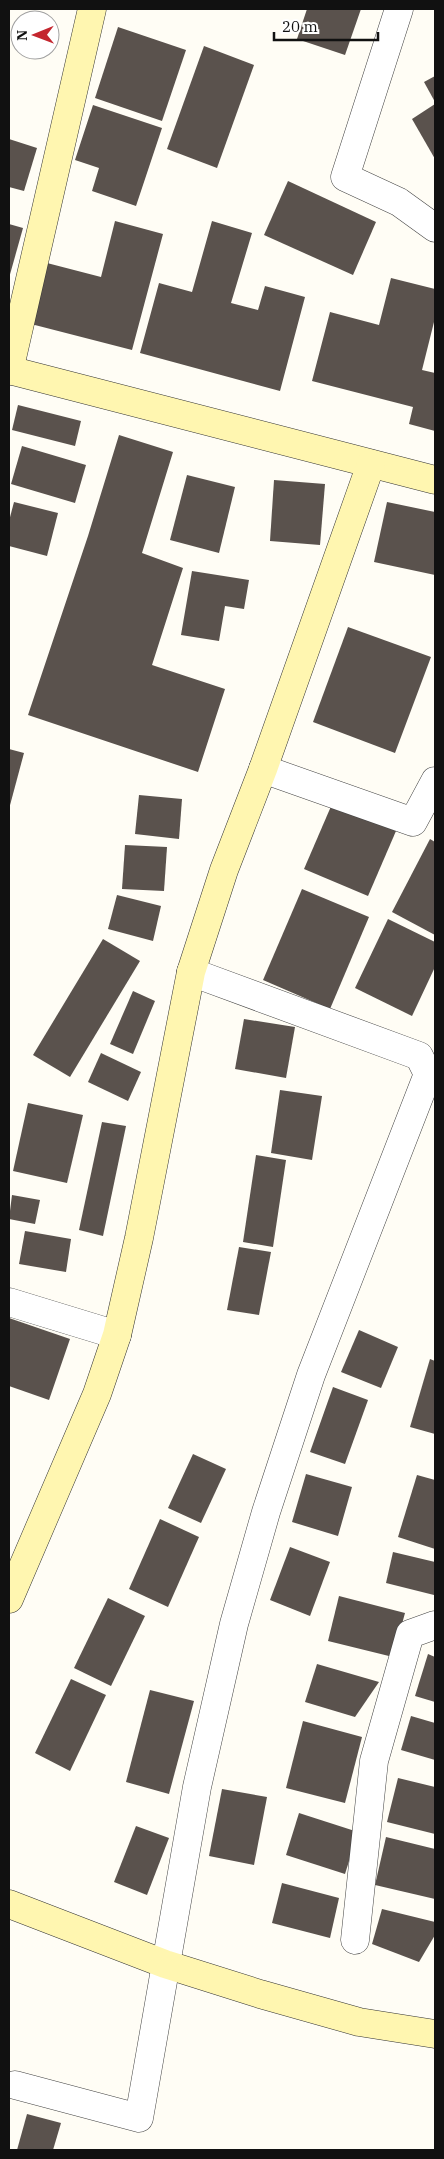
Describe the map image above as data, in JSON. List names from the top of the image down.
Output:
{
  "scale_bar": "20 m",
  "north": "left"
}
